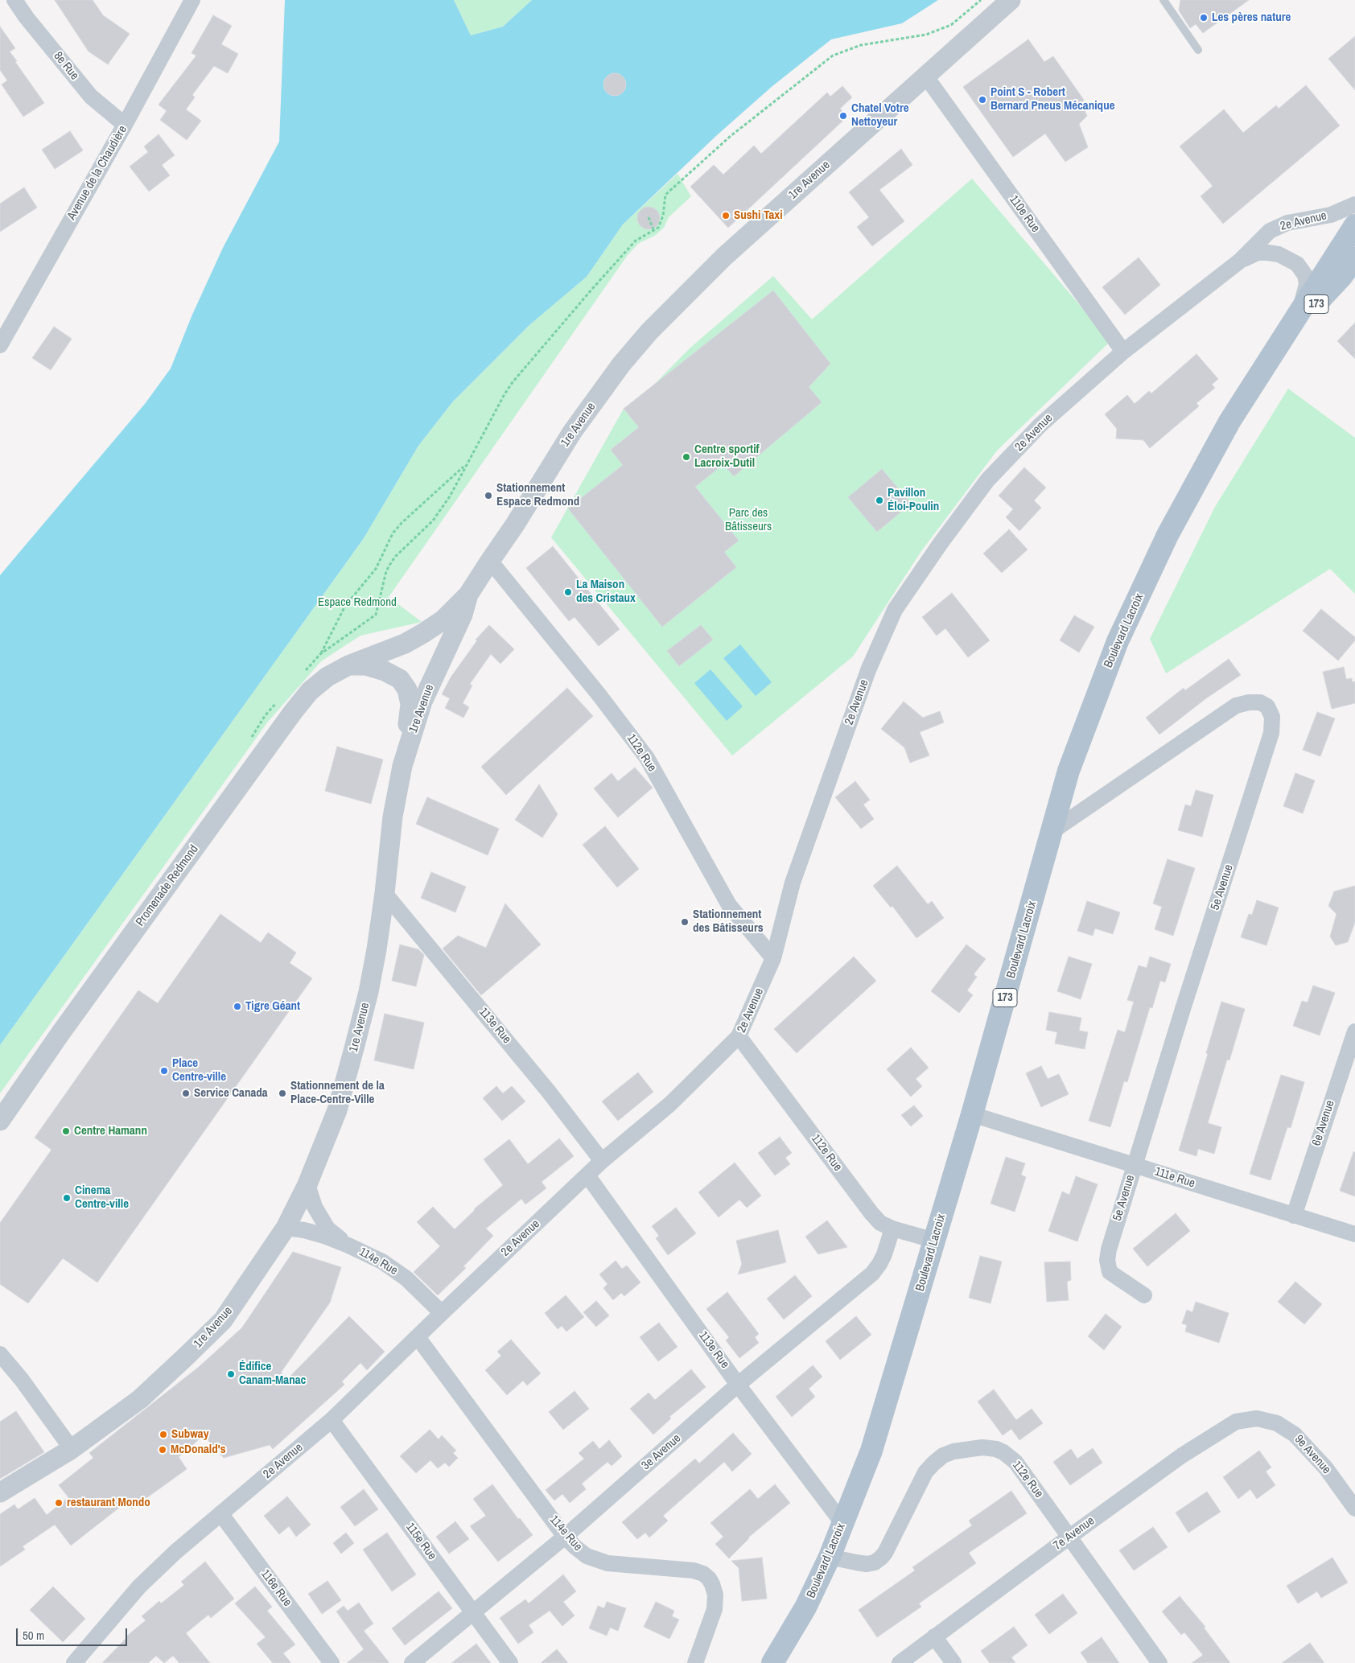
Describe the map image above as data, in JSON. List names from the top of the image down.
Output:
{
  "streets": {
    "main road": ["173", "Boulevard Lacroix"],
    "street": [
      "8e Rue",
      "Avenue de la Chaudière",
      "1re Avenue",
      "110e Rue",
      "2e Avenue",
      "112e Rue",
      "Promenade Redmond",
      "5e Avenue",
      "113e Rue",
      "6e Avenue",
      "111e Rue",
      "114e Rue",
      "3e Avenue",
      "9e Avenue",
      "7e Avenue",
      "115e Rue",
      "116e Rue"
    ]
  },
  "crossings": [
    ["8e Rue", "Avenue de la Chaudière"],
    ["1re Avenue", "110e Rue"],
    ["1re Avenue", "112e Rue"],
    ["1re Avenue", "Promenade Redmond"],
    ["1re Avenue", "113e Rue"],
    ["1re Avenue", "114e Rue"],
    ["110e Rue", "2e Avenue"],
    ["2e Avenue", "Boulevard Lacroix"],
    ["2e Avenue", "112e Rue"],
    ["2e Avenue", "113e Rue"],
    ["2e Avenue", "114e Rue"],
    ["2e Avenue", "115e Rue"],
    ["2e Avenue", "116e Rue"],
    ["Boulevard Lacroix", "112e Rue"],
    ["Boulevard Lacroix", "5e Avenue"],
    ["Boulevard Lacroix", "113e Rue"],
    ["Boulevard Lacroix", "111e Rue"],
    ["112e Rue", "3e Avenue"],
    ["112e Rue", "7e Avenue"],
    ["5e Avenue", "111e Rue"],
    ["113e Rue", "3e Avenue"],
    ["6e Avenue", "111e Rue"],
    ["114e Rue", "3e Avenue"],
    ["3e Avenue", "115e Rue"],
    ["9e Avenue", "7e Avenue"]
  ],
  "parks": ["Parc des Bâtisseurs", "Espace Redmond"],
  "places": [
    "Les pères nature",
    "Point S - Robert Bernard Pneus Mécanique",
    "Chatel Votre Nettoyeur",
    "Sushi Taxi",
    "Centre sportif Lacroix-Dutil",
    "Stationnement Espace Redmond",
    "Pavillon Éloi-Poulin",
    "La Maison des Cristaux",
    "Stationnement des Bâtisseurs",
    "Tigre Géant",
    "Place Centre-ville",
    "Service Canada",
    "Stationnement de la Place-Centre-Ville",
    "Centre Hamann",
    "Cinema Centre-ville",
    "Édifice Canam-Manac",
    "Subway",
    "McDonald's",
    "restaurant Mondo"
  ],
  "scale_bar": "50 m"
}
